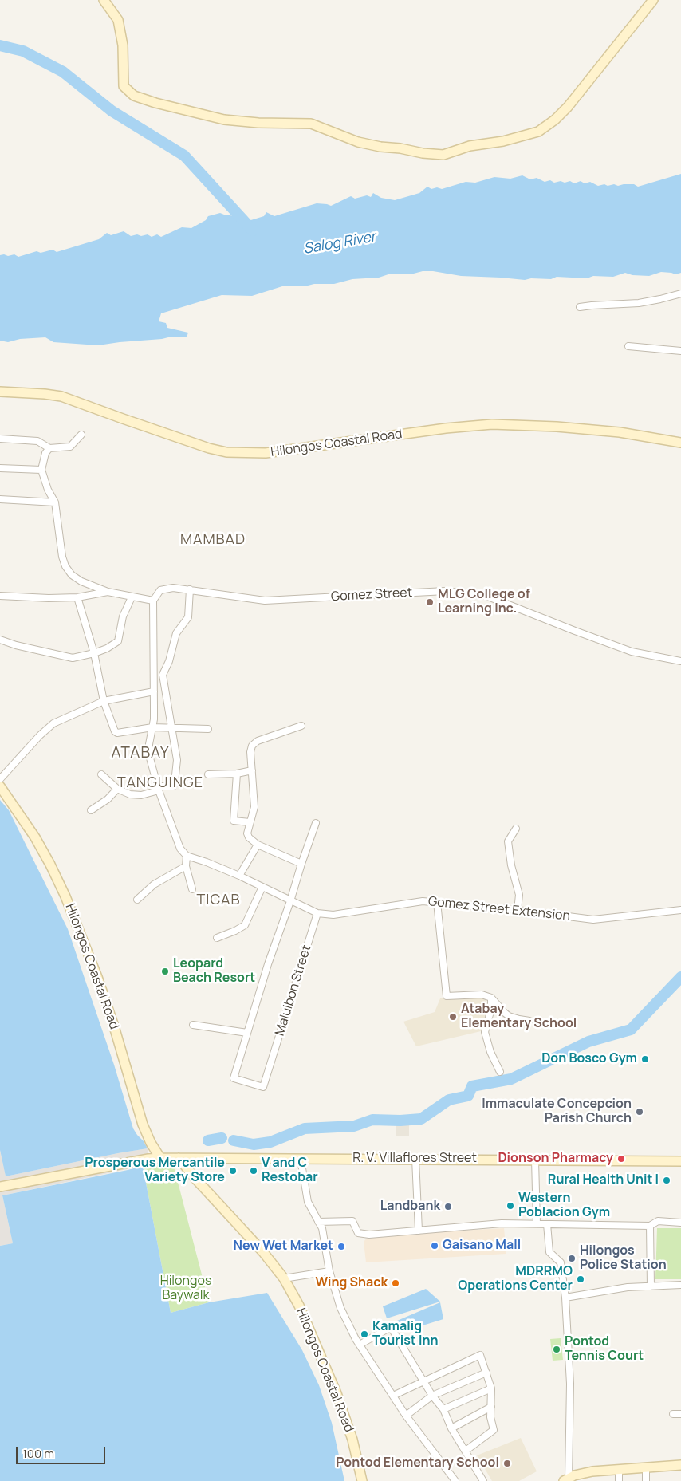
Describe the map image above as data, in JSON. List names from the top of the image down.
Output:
{
  "streets": {
    "street": [
      "Hilongos Coastal Road",
      "Gomez Street",
      "Gomez Street Extension",
      "Maluibon Street",
      "R. V. Villaflores Street"
    ]
  },
  "crossings": [
    ["Hilongos Coastal Road", "R. V. Villaflores Street"],
    ["Gomez Street Extension", "Maluibon Street"]
  ],
  "districts": [
    "MAMBAD",
    "ATABAY",
    "TANGUINGE",
    "TICAB"
  ],
  "water": ["Salog River"],
  "parks": ["Hilongos Baywalk"],
  "places": [
    "MLG College of Learning Inc.",
    "Leopard Beach Resort",
    "Atabay Elementary School",
    "Don Bosco Gym",
    "Immaculate Concepcion Parish Church",
    "Dionson Pharmacy",
    "Prosperous Mercantile Variety Store",
    "V and C Restobar",
    "Rural Health Unit I",
    "Western Poblacion Gym",
    "Landbank",
    "Gaisano Mall",
    "New Wet Market",
    "Hilongos Police Station",
    "MDRRMO Operations Center",
    "Wing Shack",
    "Kamalig Tourist Inn",
    "Pontod Tennis Court",
    "Pontod Elementary School"
  ],
  "scale_bar": "100 m"
}
